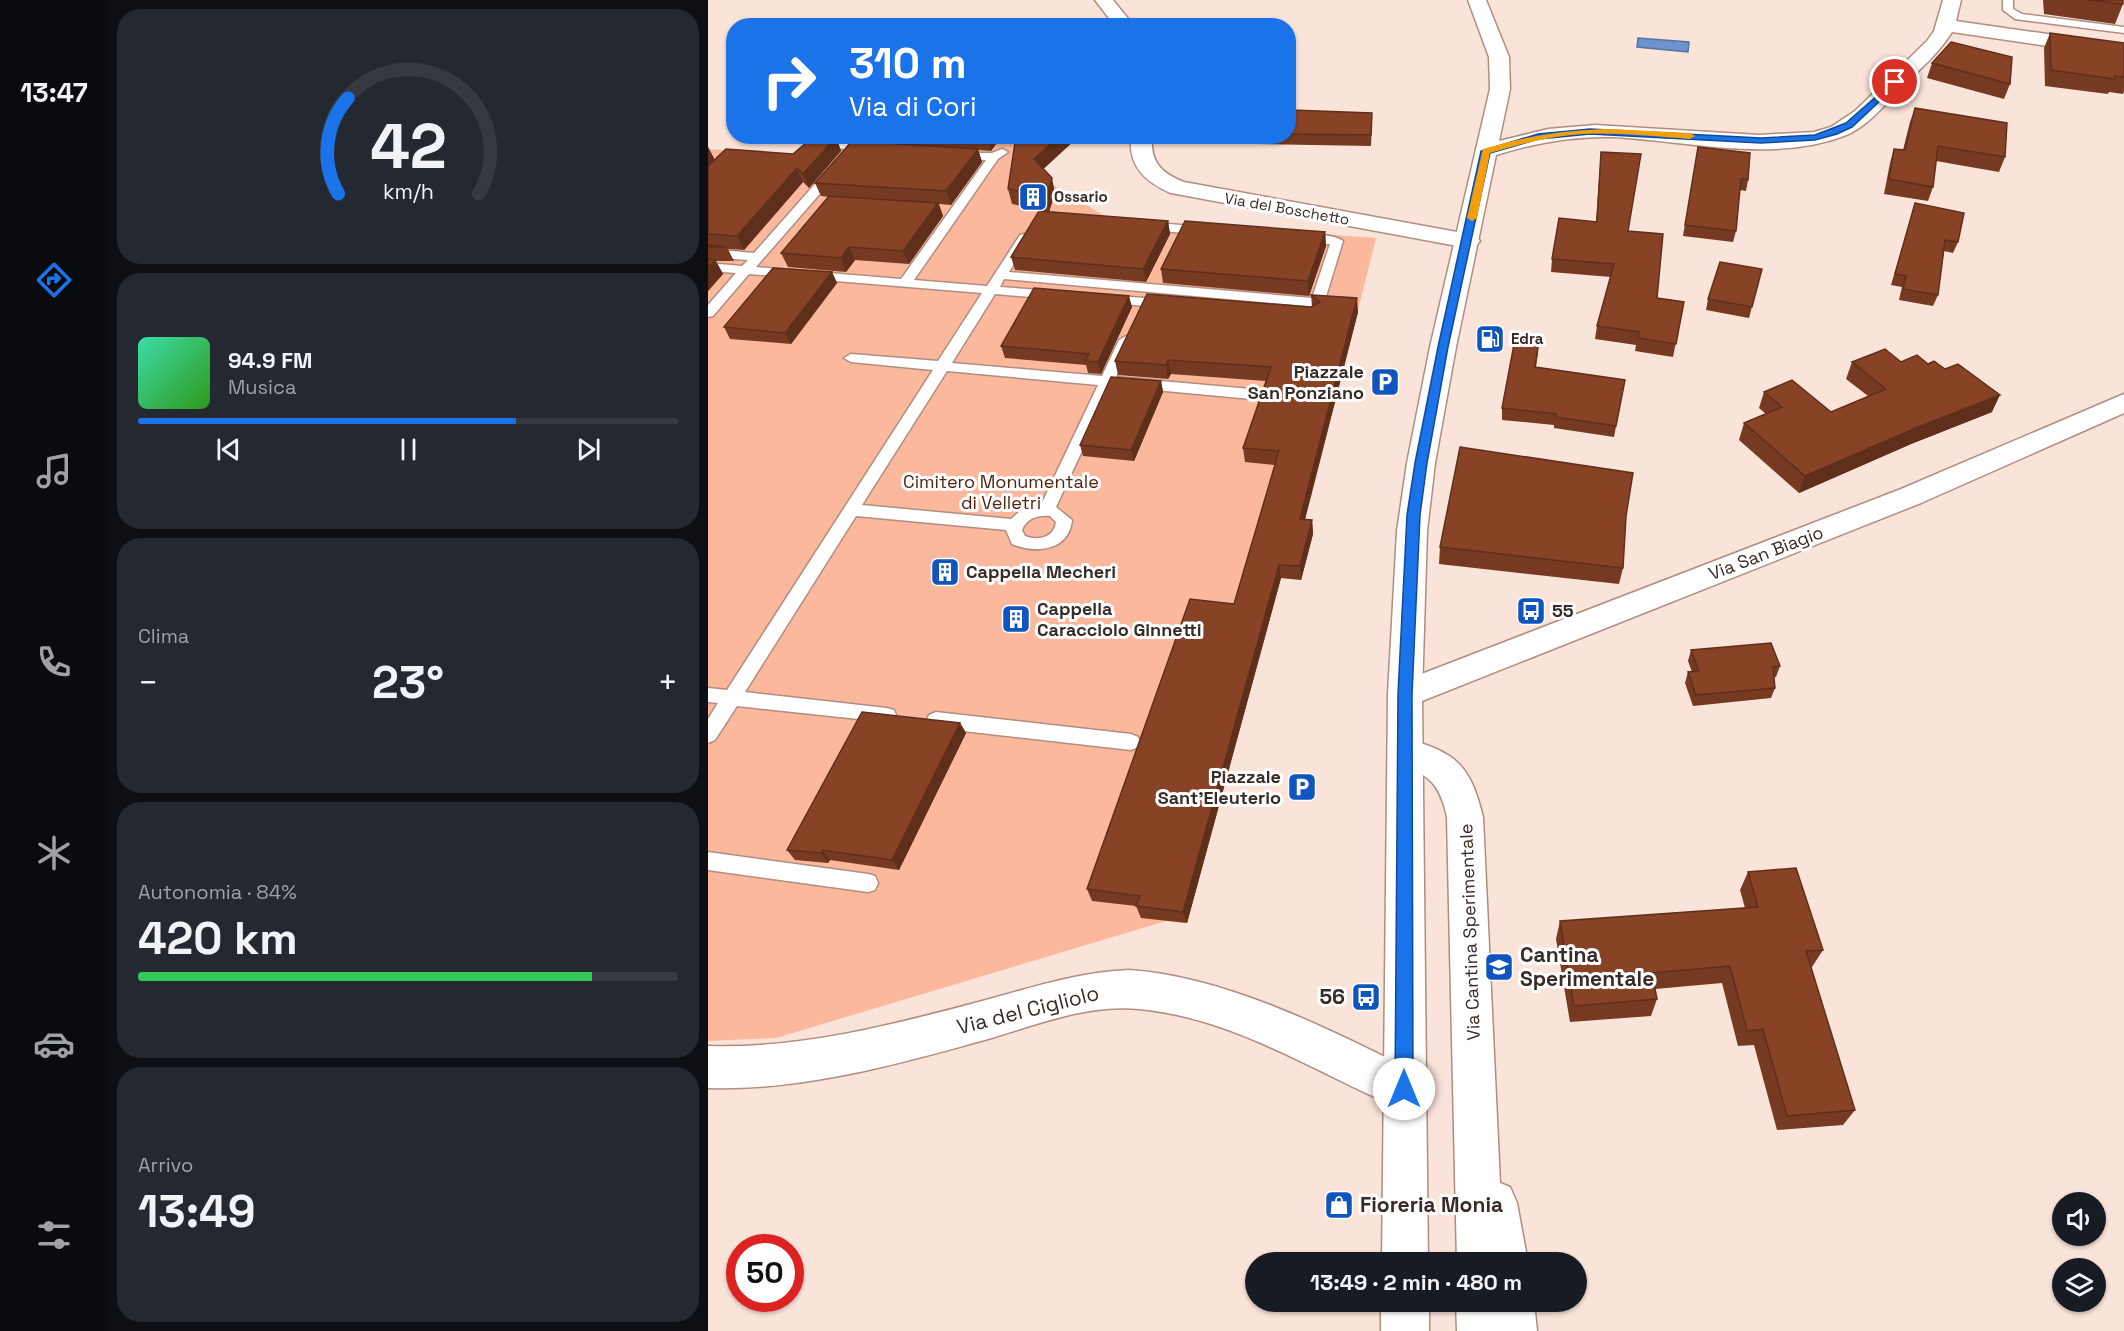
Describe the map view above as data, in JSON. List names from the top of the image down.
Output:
{
  "streets": {
    "main road": [
      "Via del Boschetto",
      "Via San Biagio",
      "Via Cantina Sperimentale",
      "Via del Cigliolo"
    ]
  },
  "parks": ["Cimitero Monumentale di Velletri"],
  "places": {
    "building": ["Ossario", "Cappella Mecheri", "Cappella Caracciolo Ginnetti"],
    "fuel station": ["Edra"],
    "parking": ["Piazzale San Ponziano", "Piazzale Sant'Eleuterio"],
    "bus stop": ["55", "56"],
    "school or university": ["Cantina Sperimentale"],
    "shop": ["Fioreria Monia"]
  },
  "page": {
    "tabs": "13:47",
    "turn": ["310 m", "Via di Cori"],
    "song": ["94.9 FM", "Musica"],
    "tile": [
      "Clima",
      ["Autonomia · 84%", "420 km"],
      ["Arrivo", "13:49"]
    ],
    "heat": ["−", "23°", "+"],
    "limit": "50",
    "trip": "13:49 · 2 min · 480 m",
    "gauge": ["42", "km/h"]
  }
}
